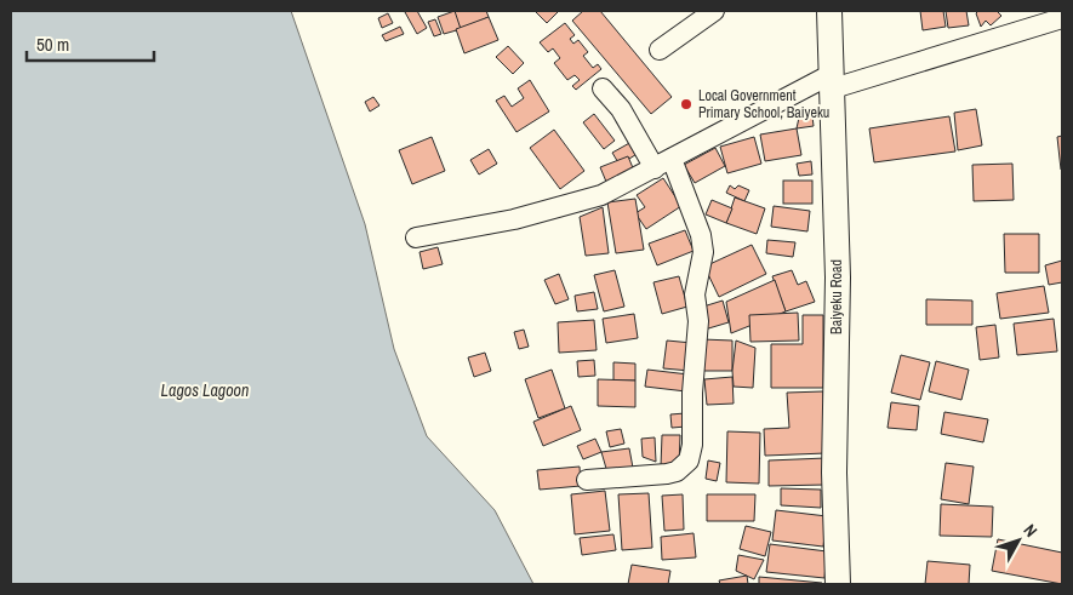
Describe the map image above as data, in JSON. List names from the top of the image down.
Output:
{
  "streets": {
    "main road": ["Baiyeku Road"]
  },
  "water": ["Lagos Lagoon"],
  "places": ["Local Government Primary School, Baiyeku"],
  "scale_bar": "50 m",
  "north": "top right"
}
